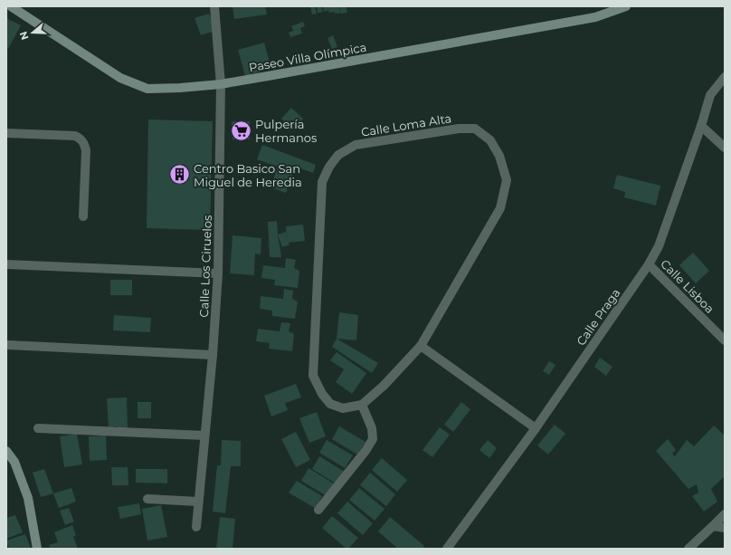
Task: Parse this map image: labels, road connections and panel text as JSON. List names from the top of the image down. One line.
{"streets":{"main road":["Paseo Villa Olímpica"],"street":["Calle Loma Alta","Calle Los Ciruelos","Calle Lisboa","Calle Praga"]},"crossings":[["Paseo Villa Olímpica","Calle Los Ciruelos"],["Calle Lisboa","Calle Praga"]],"places":{"supermarket":["Pulpería Hermanos"],"building":["Centro Basico San Miguel de Heredia"]},"north":"left"}
